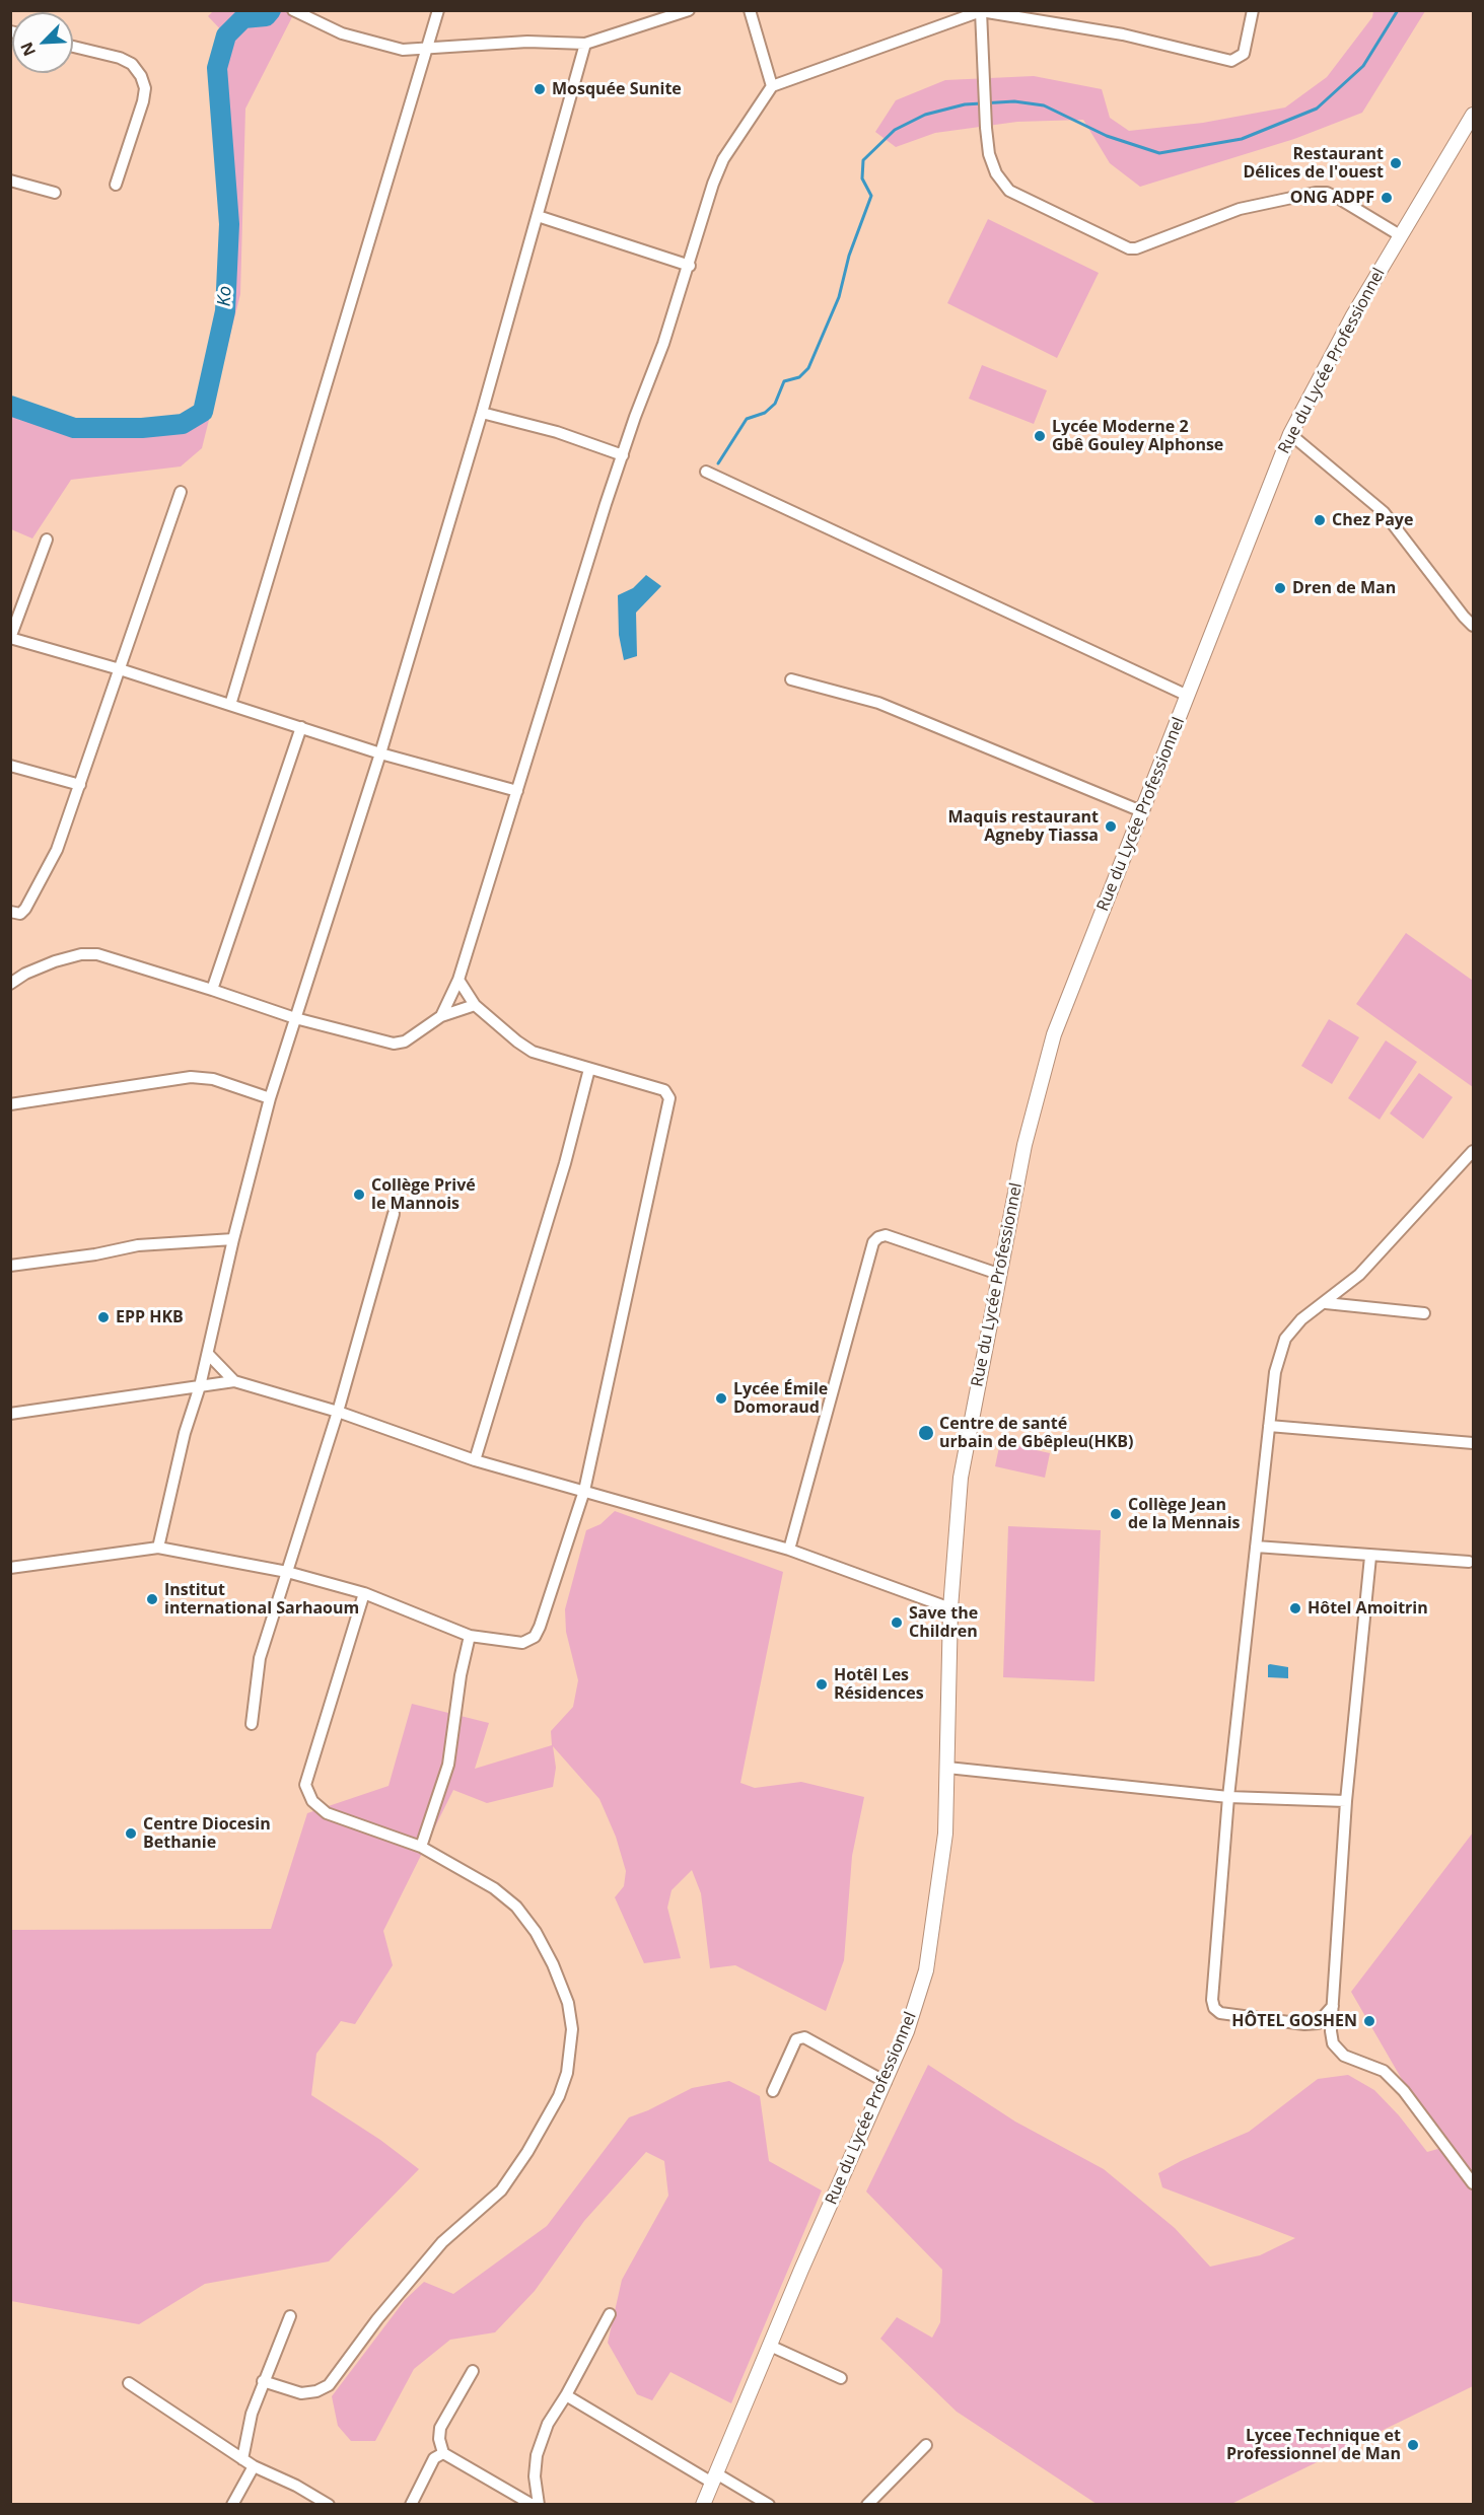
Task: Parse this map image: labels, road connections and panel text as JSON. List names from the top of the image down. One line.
{"streets":{"main road":["Rue du Lycée Professionnel"]},"water":["Ko"],"places":["Mosquée Sunite","Restaurant Délices de l'ouest","ONG ADPF","Lycée Moderne 2 Gbê Gouley Alphonse","Chez Paye","Dren de Man","Maquis restaurant Agneby Tiassa","Collège Privé le Mannois","EPP HKB","Lycée Émile Domoraud","Centre de santé urbain de Gbêpleu(HKB)","Collège Jean de la Mennais","Institut international Sarhaoum","Hôtel Amoitrin","Save the Children","Hotêl Les Résidences","Centre Diocesin Bethanie","HÔTEL GOSHEN","Lycee Technique et Professionnel de Man"],"north":"bottom left"}
